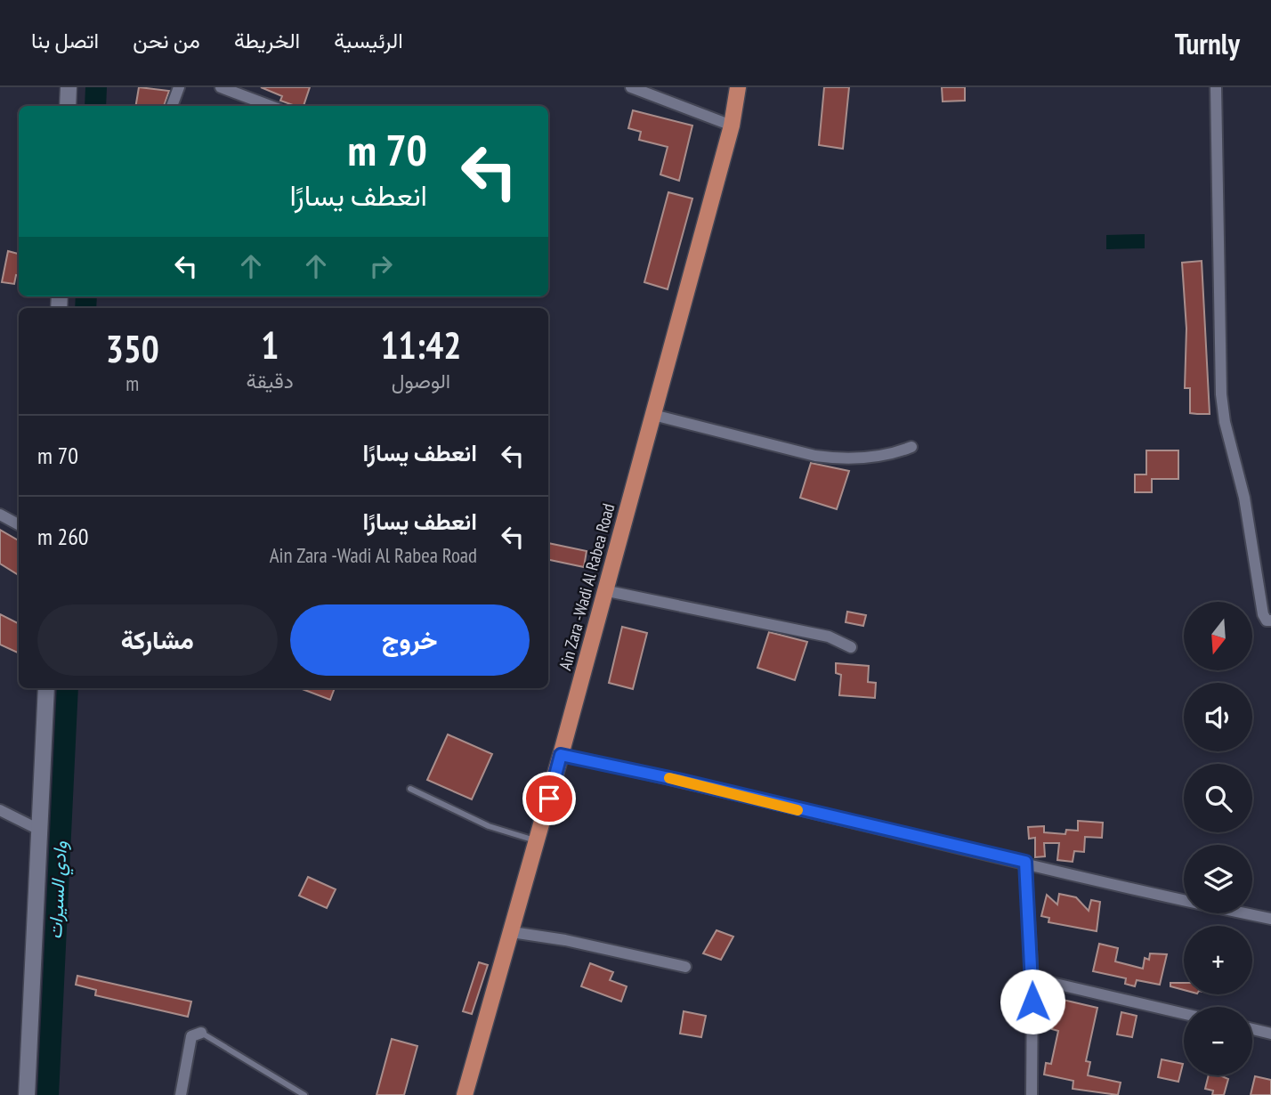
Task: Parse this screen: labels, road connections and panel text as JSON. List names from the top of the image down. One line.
{"streets":{"main road":["Ain Zara -Wadi Al Rabea Road"]},"water":["وادي السيرات"],"north":"bottom","page":{"header":"Turnly","nav":["الرئيسية","الخريطة","من نحن","اتصل بنا"],"turn":["70 m","انعطف يسارًا"],"eta":["11:42","الوصول","1","دقيقة","350","m"],"list":[{"name":"انعطف يسارًا","value":"70 m"},{"name":"انعطف يسارًا","note":"Ain Zara -Wadi Al Rabea Road","value":"260 m"}],"buttons":["خروج","مشاركة"],"map_buttons":["+","−"]}}
